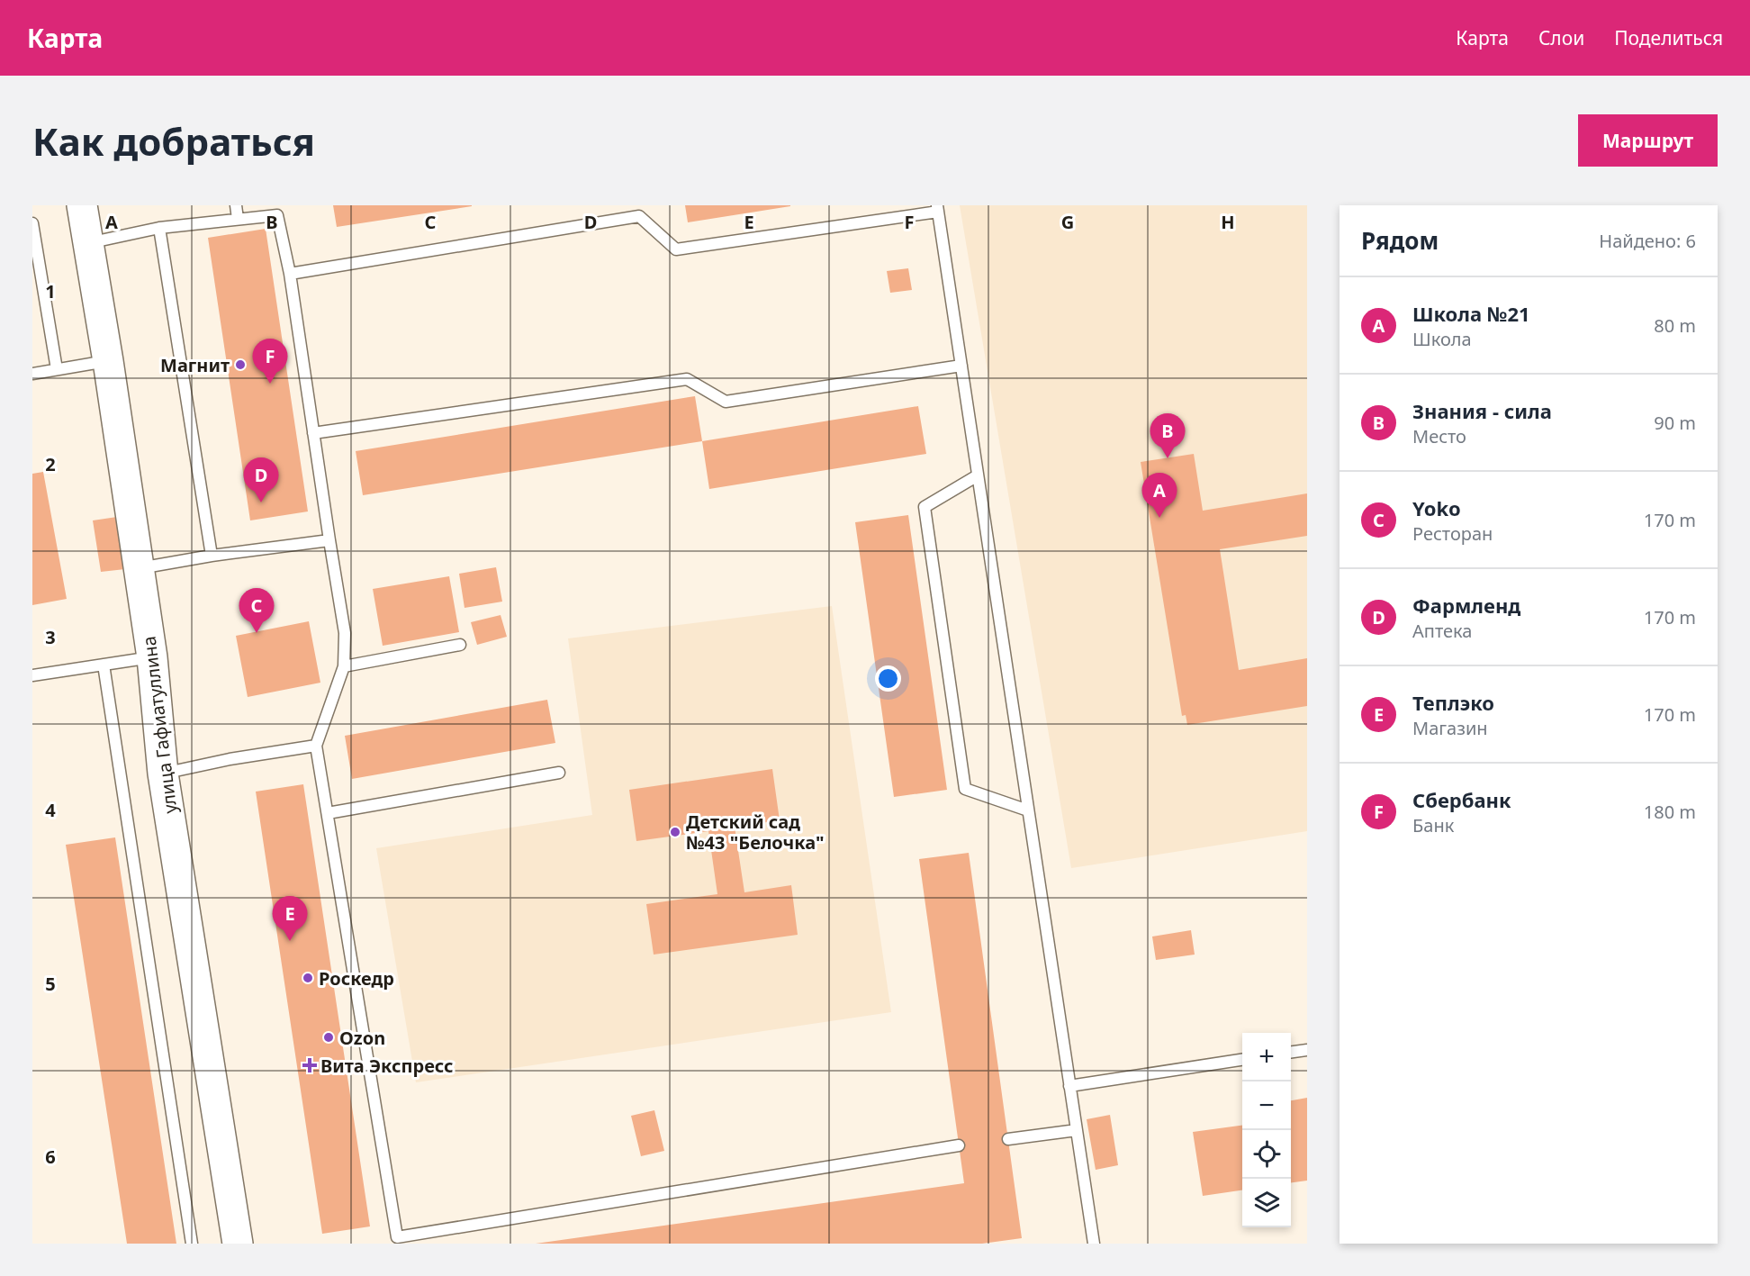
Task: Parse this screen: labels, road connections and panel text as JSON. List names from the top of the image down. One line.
{"streets":{"street":["улица Гафиатуллина"]},"places":{"other":["Магнит","Детский сад №43 \"Белочка\"","Роскедр","Ozon"],"health":["Вита Экспресс"]},"page":{"header":"Карта","nav":["Карта","Слои","Поделиться"],"buttons":"Маршрут","title":"Как добраться","heading":["Рядом","Найдено: 6"],"list":[{"mark":"A","name":"Школа №21","note":"Школа","value":"80 m"},{"mark":"B","name":"Знания - сила","note":"Место","value":"90 m"},{"mark":"C","name":"Yoko","note":"Ресторан","value":"170 m"},{"mark":"D","name":"Фармленд","note":"Аптека","value":"170 m"},{"mark":"E","name":"Теплэко","note":"Магазин","value":"170 m"},{"mark":"F","name":"Сбербанк","note":"Банк","value":"180 m"}],"pins":["F","B","D","A","C","E"],"map_buttons":["+","−"]},"grid":{"columns":["A","B","C","D","E","F","G","H"],"rows":["1","2","3","4","5","6"]}}
